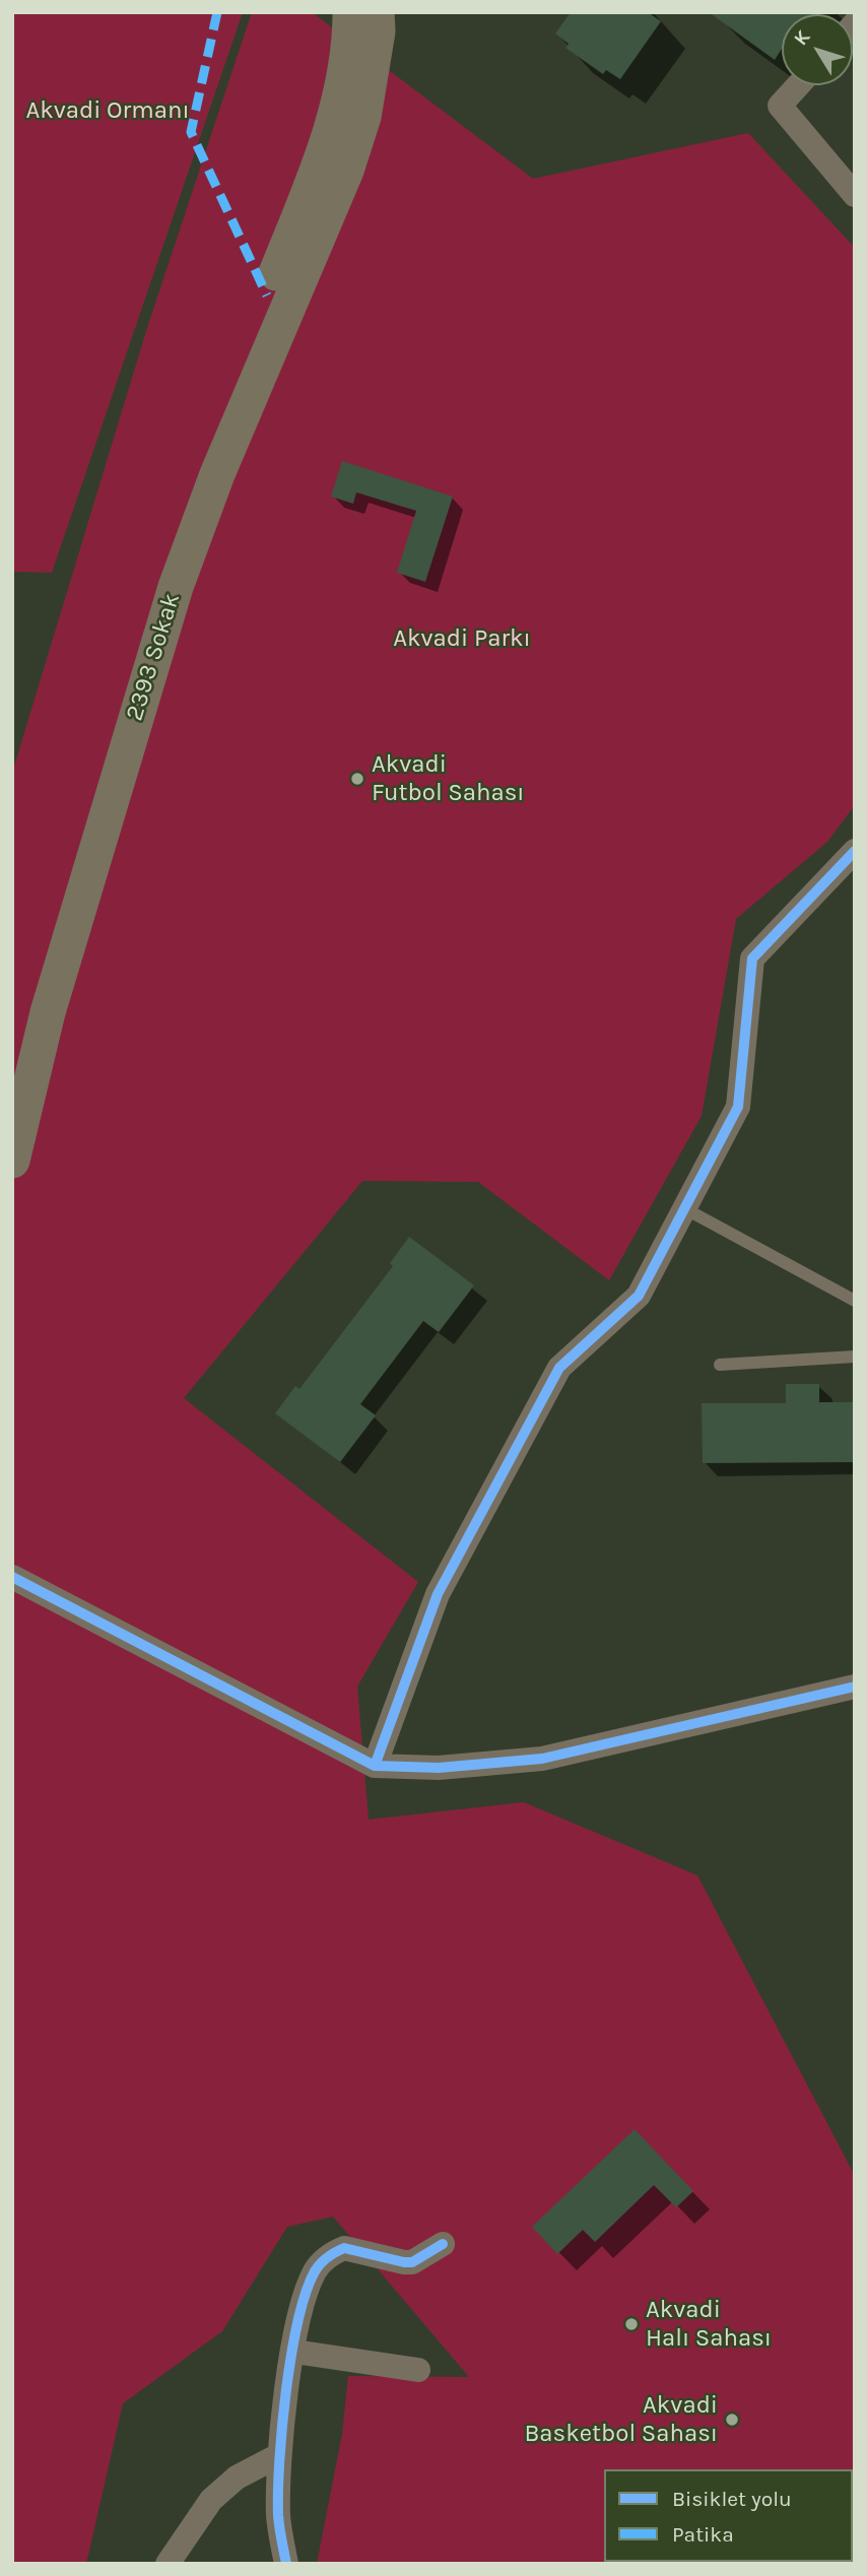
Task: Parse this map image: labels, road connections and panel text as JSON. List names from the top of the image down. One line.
{"streets":{"main road":["2393 Sokak"]},"parks":["Akvadi Ormanı","Akvadi Parkı"],"places":["Akvadi Futbol Sahası","Akvadi Halı Sahası","Akvadi Basketbol Sahası"],"legend":["Bisiklet yolu","Patika"],"north":"top left"}
